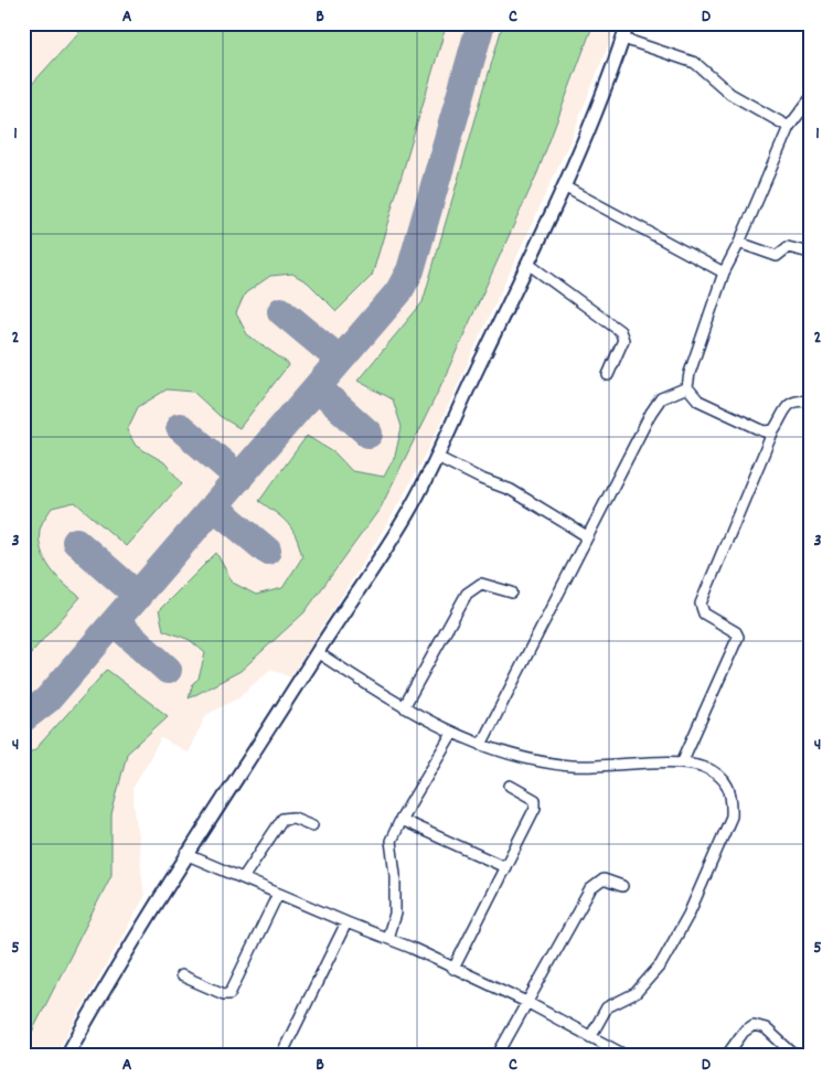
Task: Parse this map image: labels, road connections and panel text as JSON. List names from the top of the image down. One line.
{"grid":{"columns":["A","B","C","D"],"rows":["1","2","3","4","5"]}}
